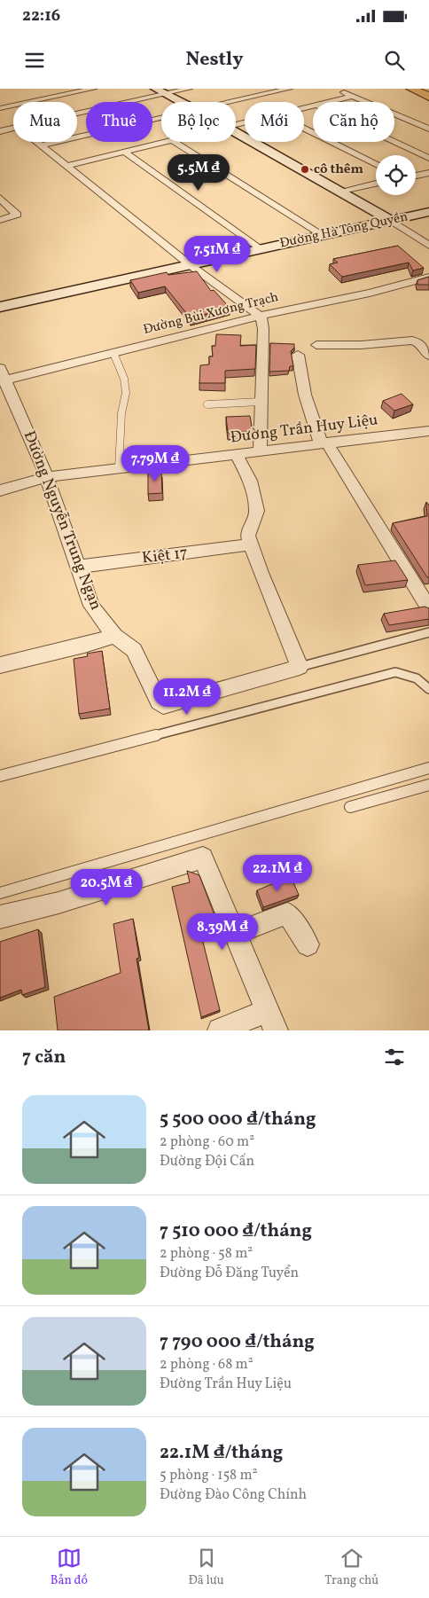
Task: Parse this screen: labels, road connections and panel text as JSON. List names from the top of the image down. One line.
{"streets":{"street":["Đường Hà Tông Quyền","Đường Bùi Xương Trạch","Đường Trần Huy Liệu","Đường Nguyễn Trung Ngạn","Kiệt 17"]},"crossings":[["Đường Bùi Xương Trạch","Đường Nguyễn Trung Ngạn"],["Đường Trần Huy Liệu","Đường Nguyễn Trung Ngạn"],["Đường Nguyễn Trung Ngạn","Kiệt 17"]],"places":["cô thêm"],"page":{"status":"22:16","header":"Nestly","chip":["Mua","Thuê","Bộ lọc","Mới","Căn hộ"],"price":["5.5M ₫","7.51M ₫","7.79M ₫","11.2M ₫","22.1M ₫","20.5M ₫","8.39M ₫"],"heading":"7 căn","list":[{"name":"5 500 000 ₫/tháng","note":"2 phòng · 60 m² · Đường Đội Cấn"},{"name":"7 510 000 ₫/tháng","note":"2 phòng · 58 m² · Đường Đỗ Đăng Tuyển"},{"name":"7 790 000 ₫/tháng","note":"2 phòng · 68 m² · Đường Trần Huy Liệu"},{"name":"22.1M ₫/tháng","note":"5 phòng · 158 m² · Đường Đào Công Chính"}],"tabs":["Bản đồ","Đã lưu","Trang chủ"]}}
